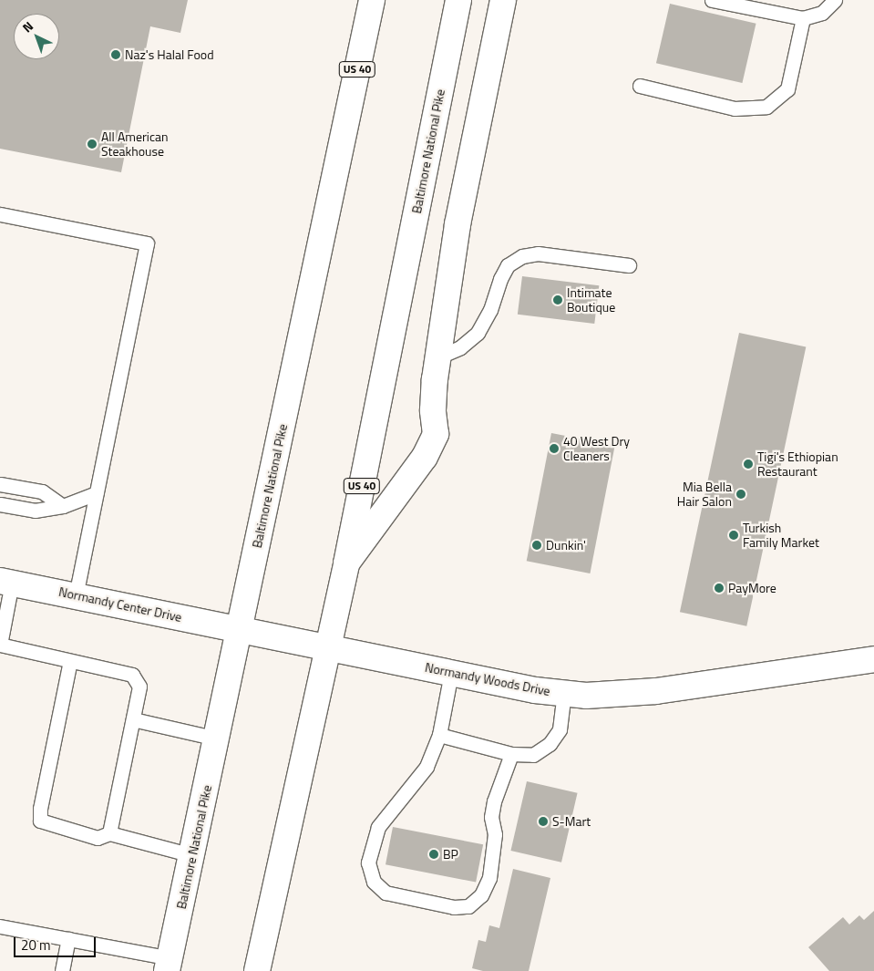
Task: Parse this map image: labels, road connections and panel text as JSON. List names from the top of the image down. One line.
{"streets":{"main road":["US 40","Baltimore National Pike","Normandy Center Drive","Normandy Woods Drive"]},"crossings":[["Baltimore National Pike","Normandy Center Drive"],["Baltimore National Pike","Normandy Woods Drive"],["Normandy Center Drive","Normandy Woods Drive"]],"places":["Naz's Halal Food","All American Steakhouse","Intimate Boutique","40 West Dry Cleaners","Tigi's Ethiopian Restaurant","Mia Bella Hair Salon","Turkish Family Market","Dunkin'","PayMore","S-Mart","BP"],"scale_bar":"20 m","north":"top left"}
